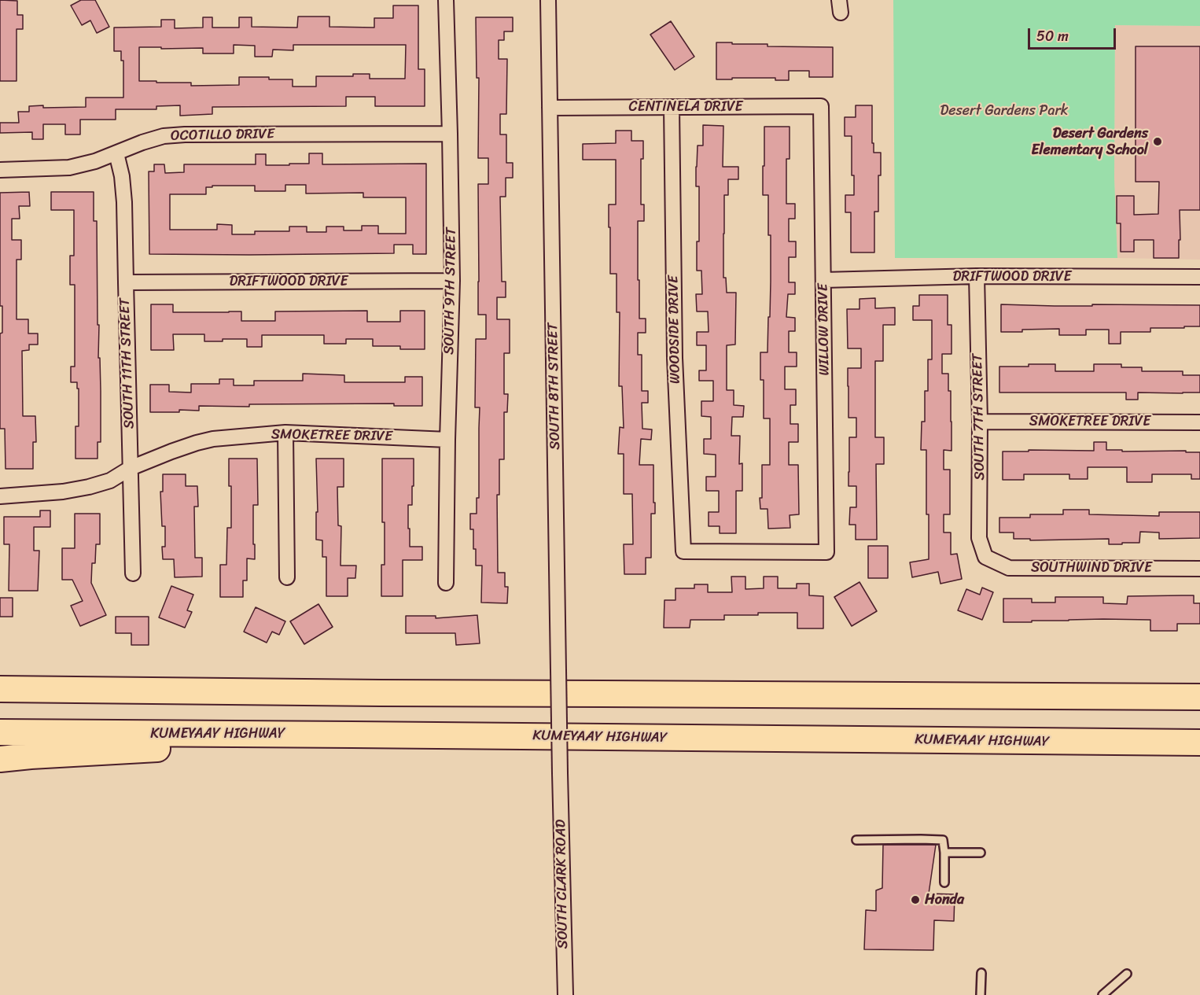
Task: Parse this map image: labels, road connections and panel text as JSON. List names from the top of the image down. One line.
{"streets":{"highway":["KUMEYAAY HIGHWAY"],"street":["CENTINELA DRIVE","OCOTILLO DRIVE","DRIFTWOOD DRIVE","SOUTH 9TH STREET","WOODSIDE DRIVE","WILLOW DRIVE","SOUTH 11TH STREET","SOUTH 8TH STREET","SOUTH 7TH STREET","SMOKETREE DRIVE","SOUTHWIND DRIVE","SOUTH CLARK ROAD"]},"crossings":[["CENTINELA DRIVE","WOODSIDE DRIVE"],["CENTINELA DRIVE","WILLOW DRIVE"],["CENTINELA DRIVE","SOUTH 8TH STREET"],["OCOTILLO DRIVE","SOUTH 9TH STREET"],["OCOTILLO DRIVE","SOUTH 11TH STREET"],["DRIFTWOOD DRIVE","SOUTH 9TH STREET"],["DRIFTWOOD DRIVE","WILLOW DRIVE"],["DRIFTWOOD DRIVE","SOUTH 11TH STREET"],["DRIFTWOOD DRIVE","SOUTH 7TH STREET"],["SOUTH 9TH STREET","SMOKETREE DRIVE"],["WOODSIDE DRIVE","WILLOW DRIVE"],["SOUTH 11TH STREET","SMOKETREE DRIVE"],["SOUTH 8TH STREET","SOUTH CLARK ROAD"],["SOUTH 7TH STREET","SMOKETREE DRIVE"],["SOUTH 7TH STREET","SOUTHWIND DRIVE"]],"parks":["Desert Gardens Park"],"places":["Desert Gardens Elementary School","Honda"],"scale_bar":"50 m"}
